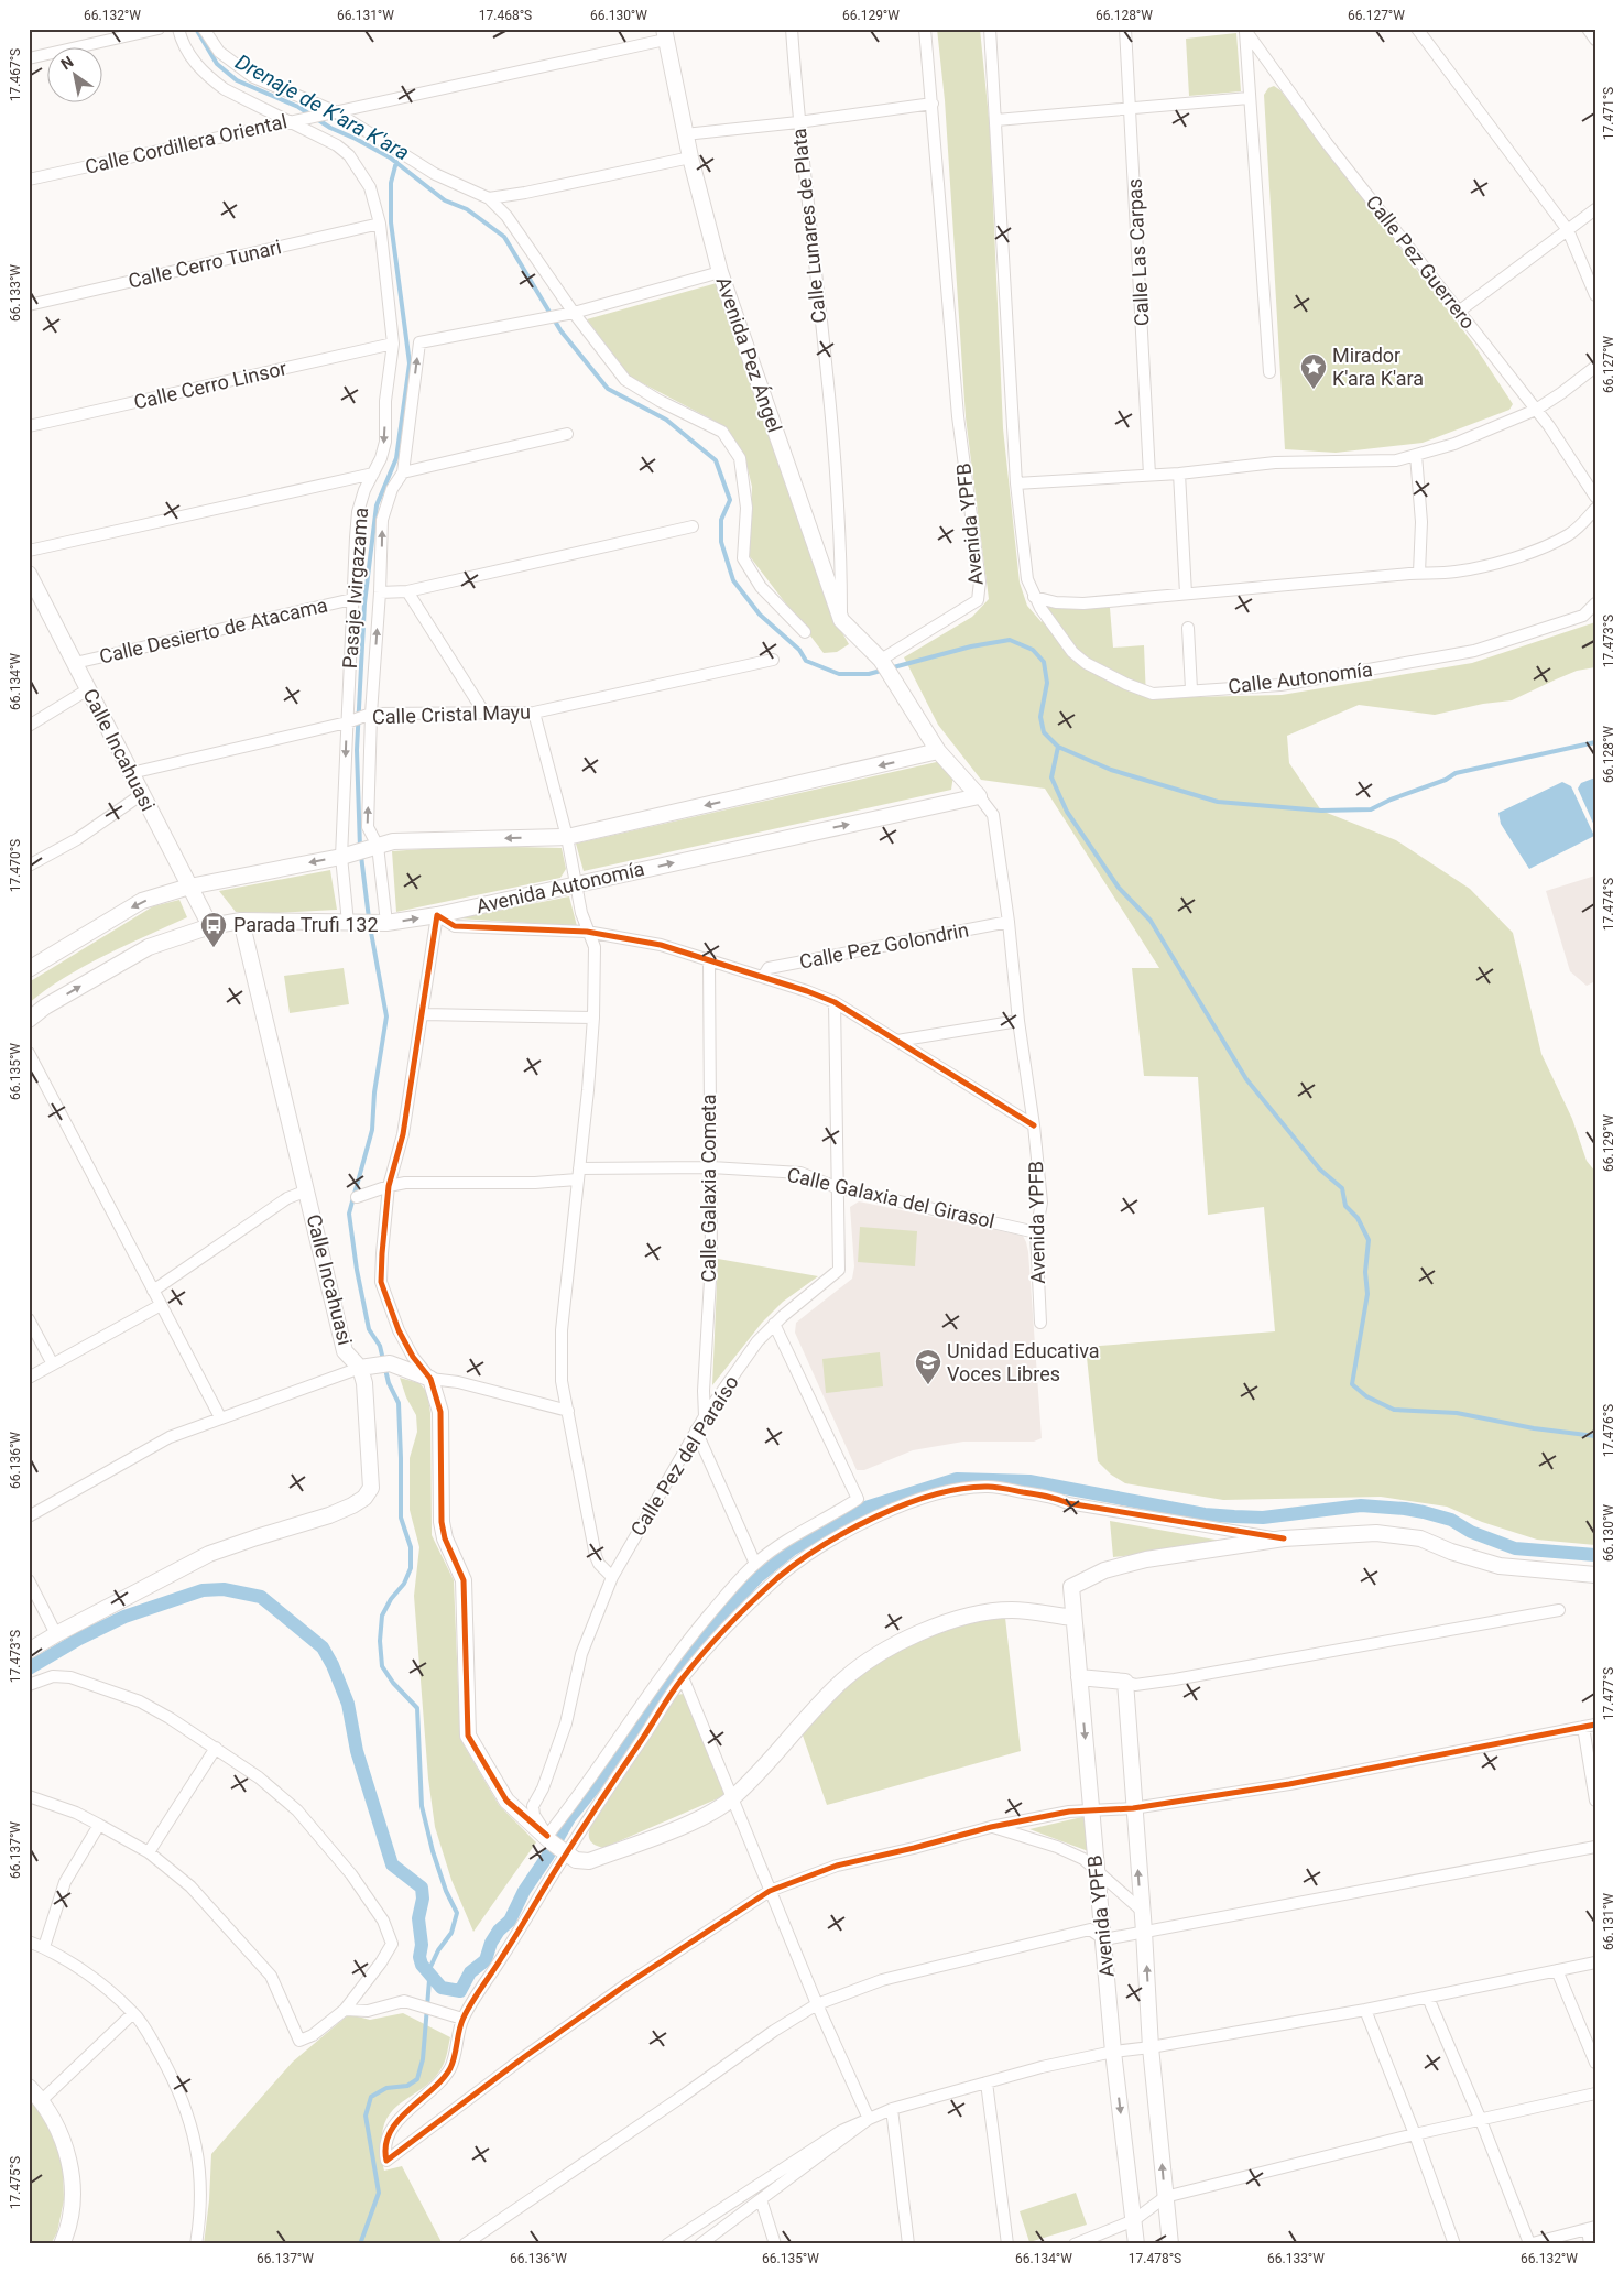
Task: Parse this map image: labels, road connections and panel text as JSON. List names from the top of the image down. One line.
{"streets":{"street":["Calle Cordillera Oriental","Calle Lunares de Plata","Calle Las Carpas","Calle Pez Guerrero","Calle Cerro Tunari","Avenida Pez Ángel","Calle Cerro Linsor","Avenida YPFB","Pasaje Ivirgazama","Calle Desierto de Atacama","Calle Autonomía","Calle Cristal Mayu","Calle Incahuasi","Avenida Autonomía","Calle Pez Golondrin","Calle Galaxia Cometa","Calle Galaxia del Girasol","Calle Pez del Paraíso"]},"crossings":[["Calle Cordillera Oriental","Avenida Pez Ángel"],["Calle Cordillera Oriental","Pasaje Ivirgazama"],["Calle Lunares de Plata","Avenida Pez Ángel"],["Calle Cerro Tunari","Pasaje Ivirgazama"],["Avenida Pez Ángel","Avenida YPFB"],["Calle Cerro Linsor","Pasaje Ivirgazama"],["Avenida YPFB","Avenida Autonomía"],["Avenida YPFB","Calle Pez Golondrin"],["Avenida YPFB","Calle Galaxia del Girasol"],["Pasaje Ivirgazama","Calle Desierto de Atacama"],["Pasaje Ivirgazama","Calle Cristal Mayu"],["Pasaje Ivirgazama","Avenida Autonomía"],["Calle Desierto de Atacama","Calle Incahuasi"],["Calle Cristal Mayu","Calle Incahuasi"],["Calle Incahuasi","Avenida Autonomía"],["Calle Galaxia Cometa","Calle Galaxia del Girasol"],["Calle Galaxia Cometa","Calle Pez del Paraíso"],["Calle Galaxia del Girasol","Calle Pez del Paraíso"]],"water":["Drenaje de K'ara K'ara"],"places":{"place":["Mirador K'ara K'ara"],"bus stop":["Parada Trufi 132"],"school or university":["Unidad Educativa Voces Libres"]},"north":"top left","coordinates":["66.132°W","66.131°W","17.468°S","66.130°W","66.129°W","66.128°W","66.127°W","17.467°S","17.471°S","66.133°W","17.473°S","66.134°W","17.470°S","17.474°S","66.135°W","17.476°S","66.136°W","17.477°S","66.137°W","17.475°S","17.478°S"]}
